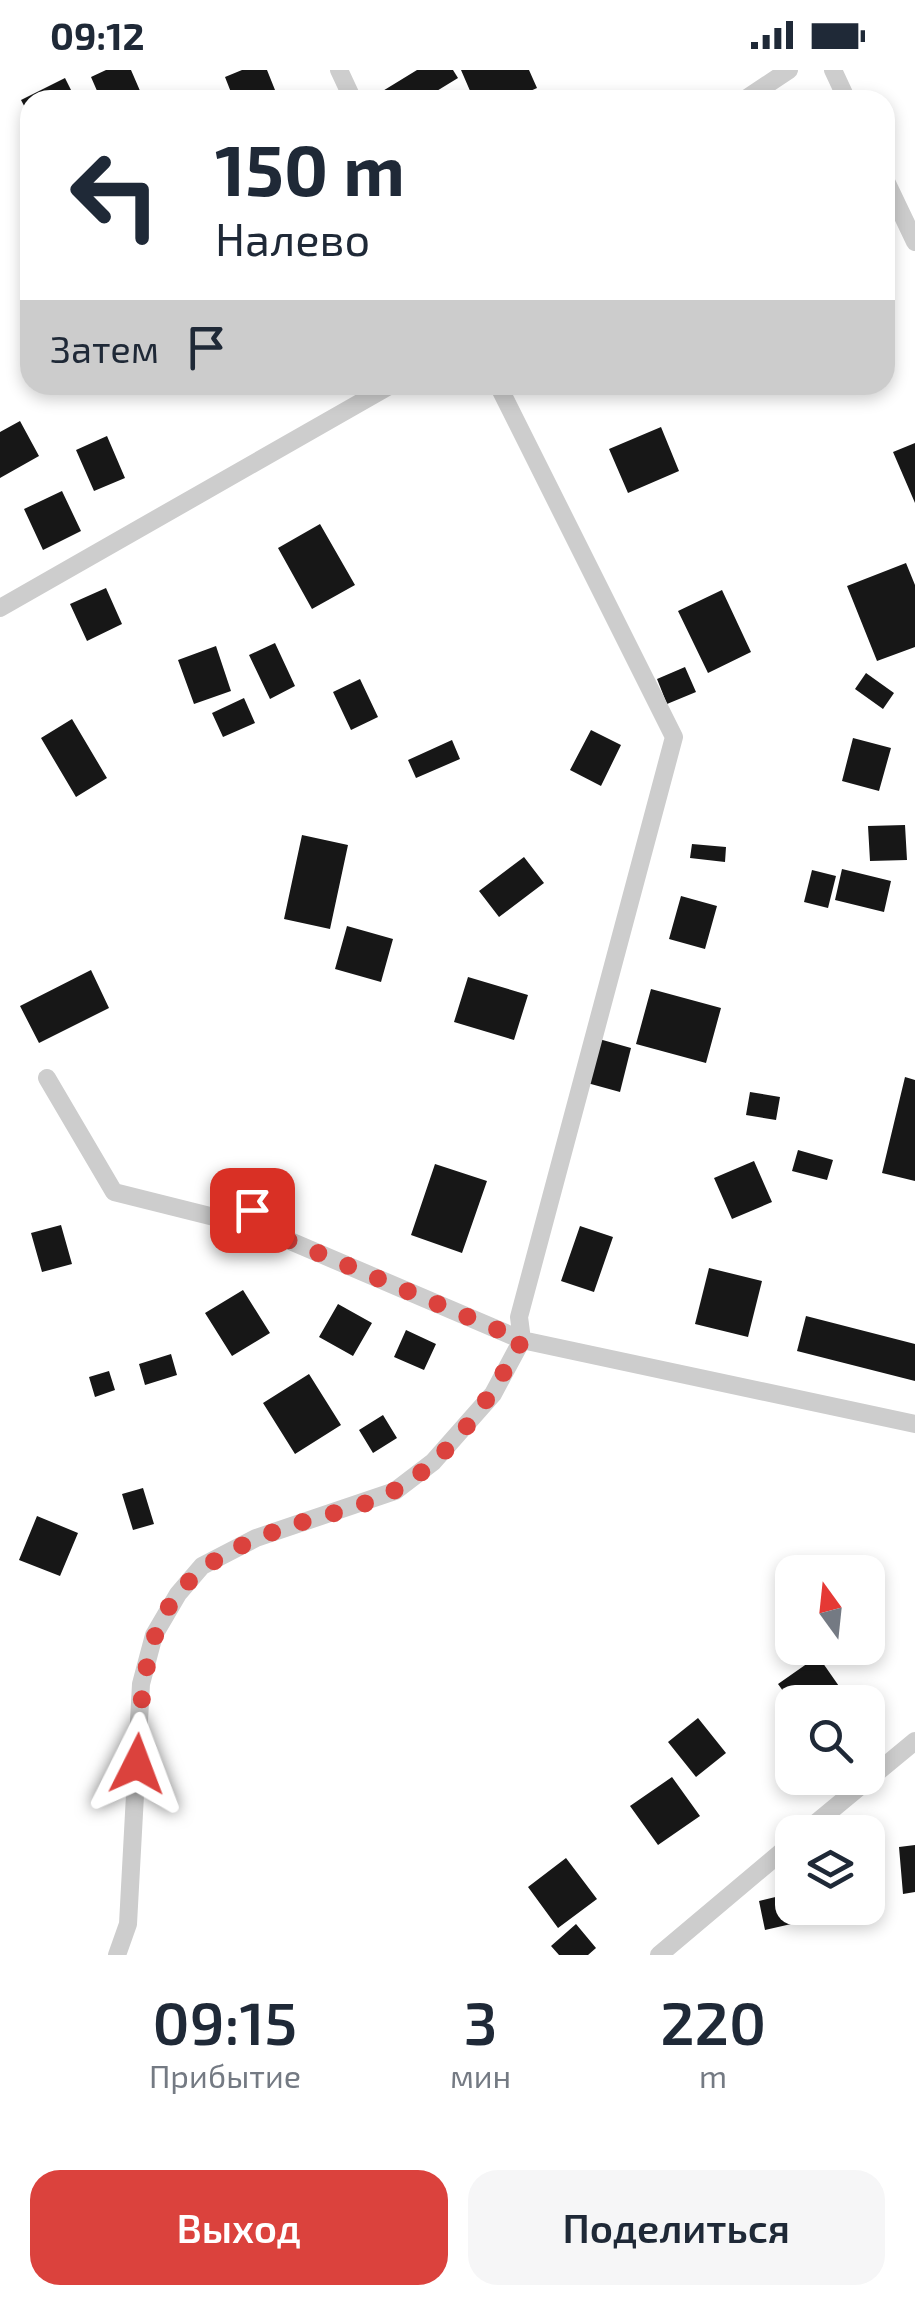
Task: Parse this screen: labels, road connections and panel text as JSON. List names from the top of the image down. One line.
{"north":"top","page":{"status":"09:12","turn":["150 m","Налево"],"then":"Затем","eta":["09:15","Прибытие","3","мин","220","m"],"buttons":["Выход","Поделиться"]}}
